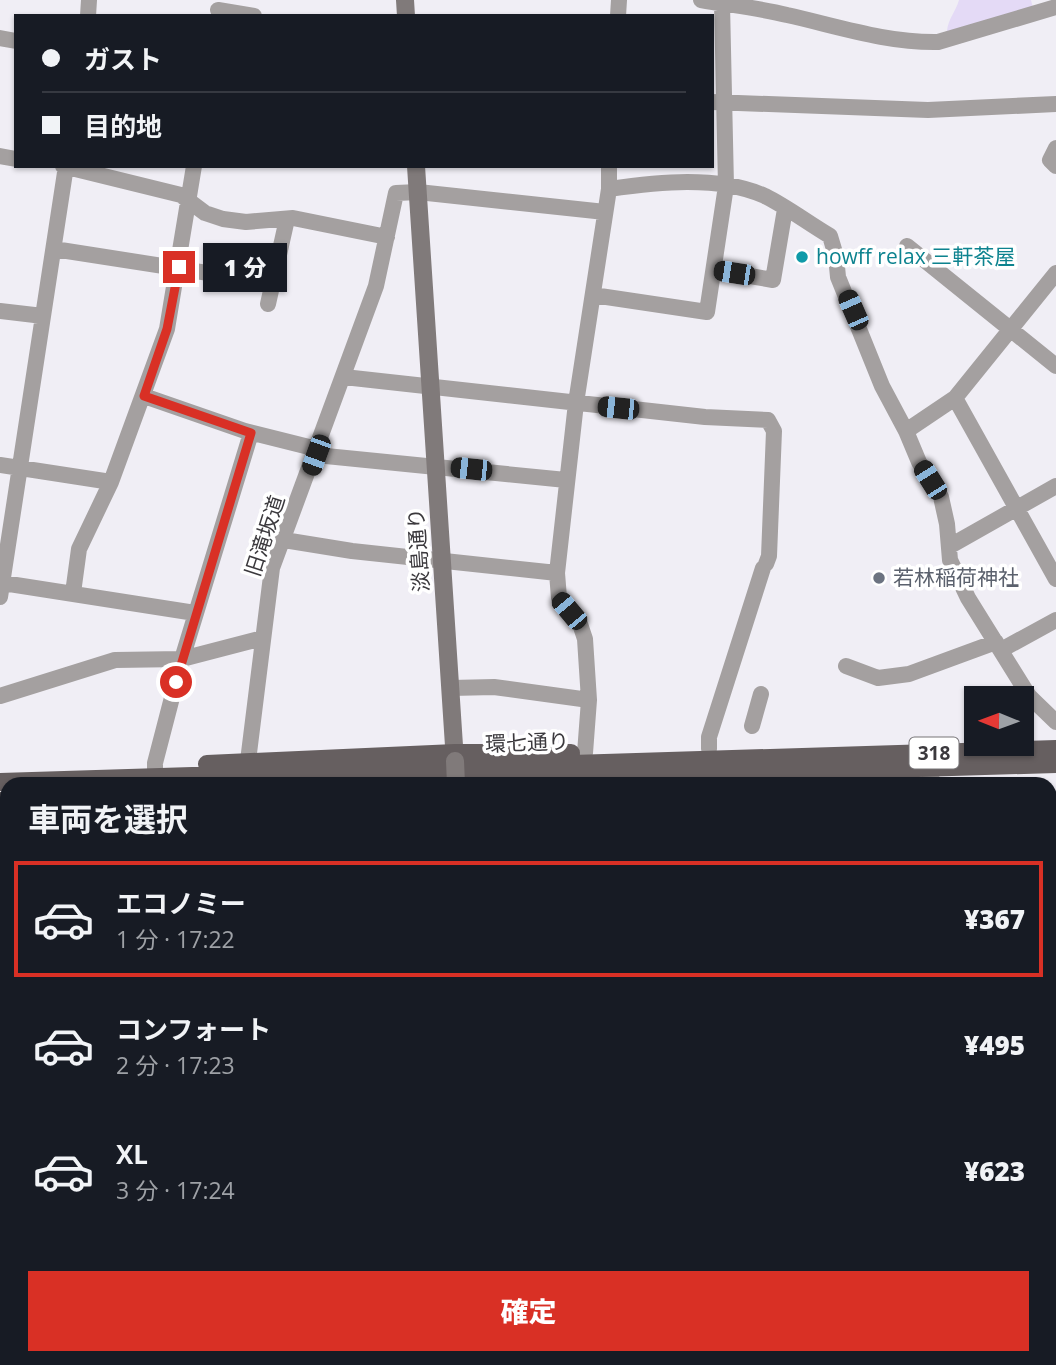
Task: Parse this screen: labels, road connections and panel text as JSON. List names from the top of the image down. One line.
{"streets":{"main road":["淡島通り","環七通り","318"],"street":["旧滝坂道"]},"crossings":[["旧滝坂道","淡島通り"]],"places":["howff relax 三軒茶屋","若林稲荷神社"],"north":"left","page":{"banner":["ガスト","目的地"],"bubble":"1 分","heading":"車両を選択","list":[{"name":"エコノミー","note":"1 分 · 17:22","value":"¥367"},{"name":"コンフォート","note":"2 分 · 17:23","value":"¥495"},{"name":"XL","note":"3 分 · 17:24","value":"¥623"}],"buttons":"確定"}}
